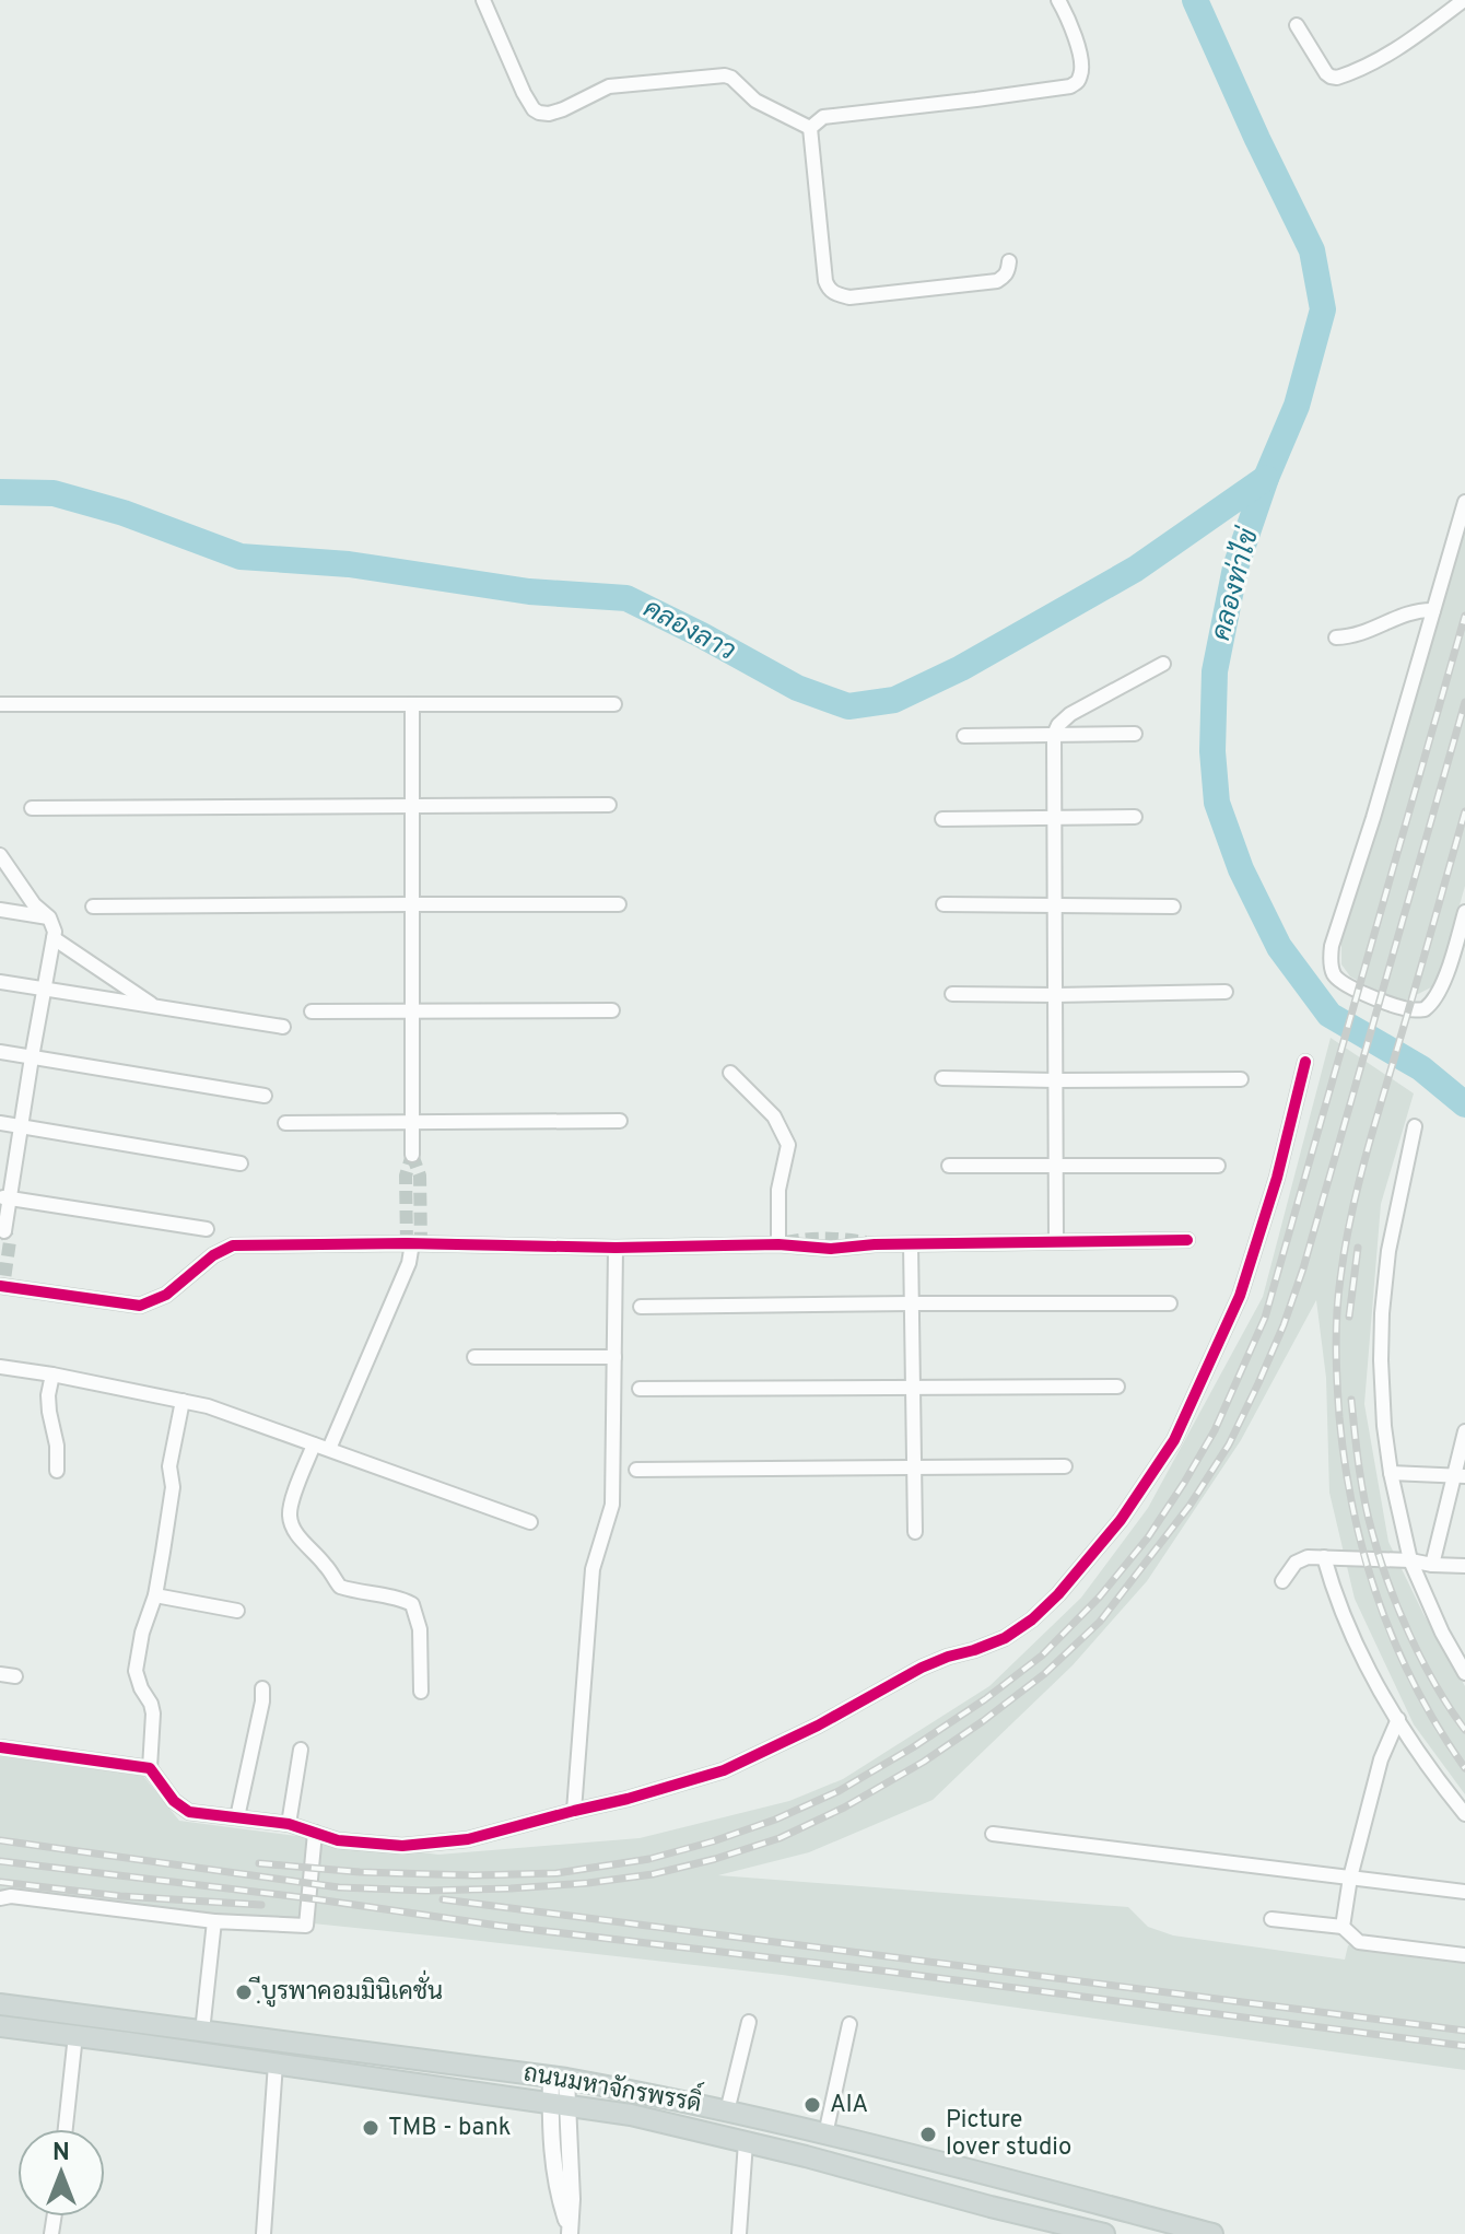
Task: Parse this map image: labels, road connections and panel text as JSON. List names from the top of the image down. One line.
{"streets":{"main road":["ถนนมหาจักรพรรดิ์"]},"water":["คลองท่าไข่","คลองลาว"],"places":["ฺีบูรพาคอมมินิเคชั่น","AIA","TMB - bank","Picture lover studio"],"north":"top"}
